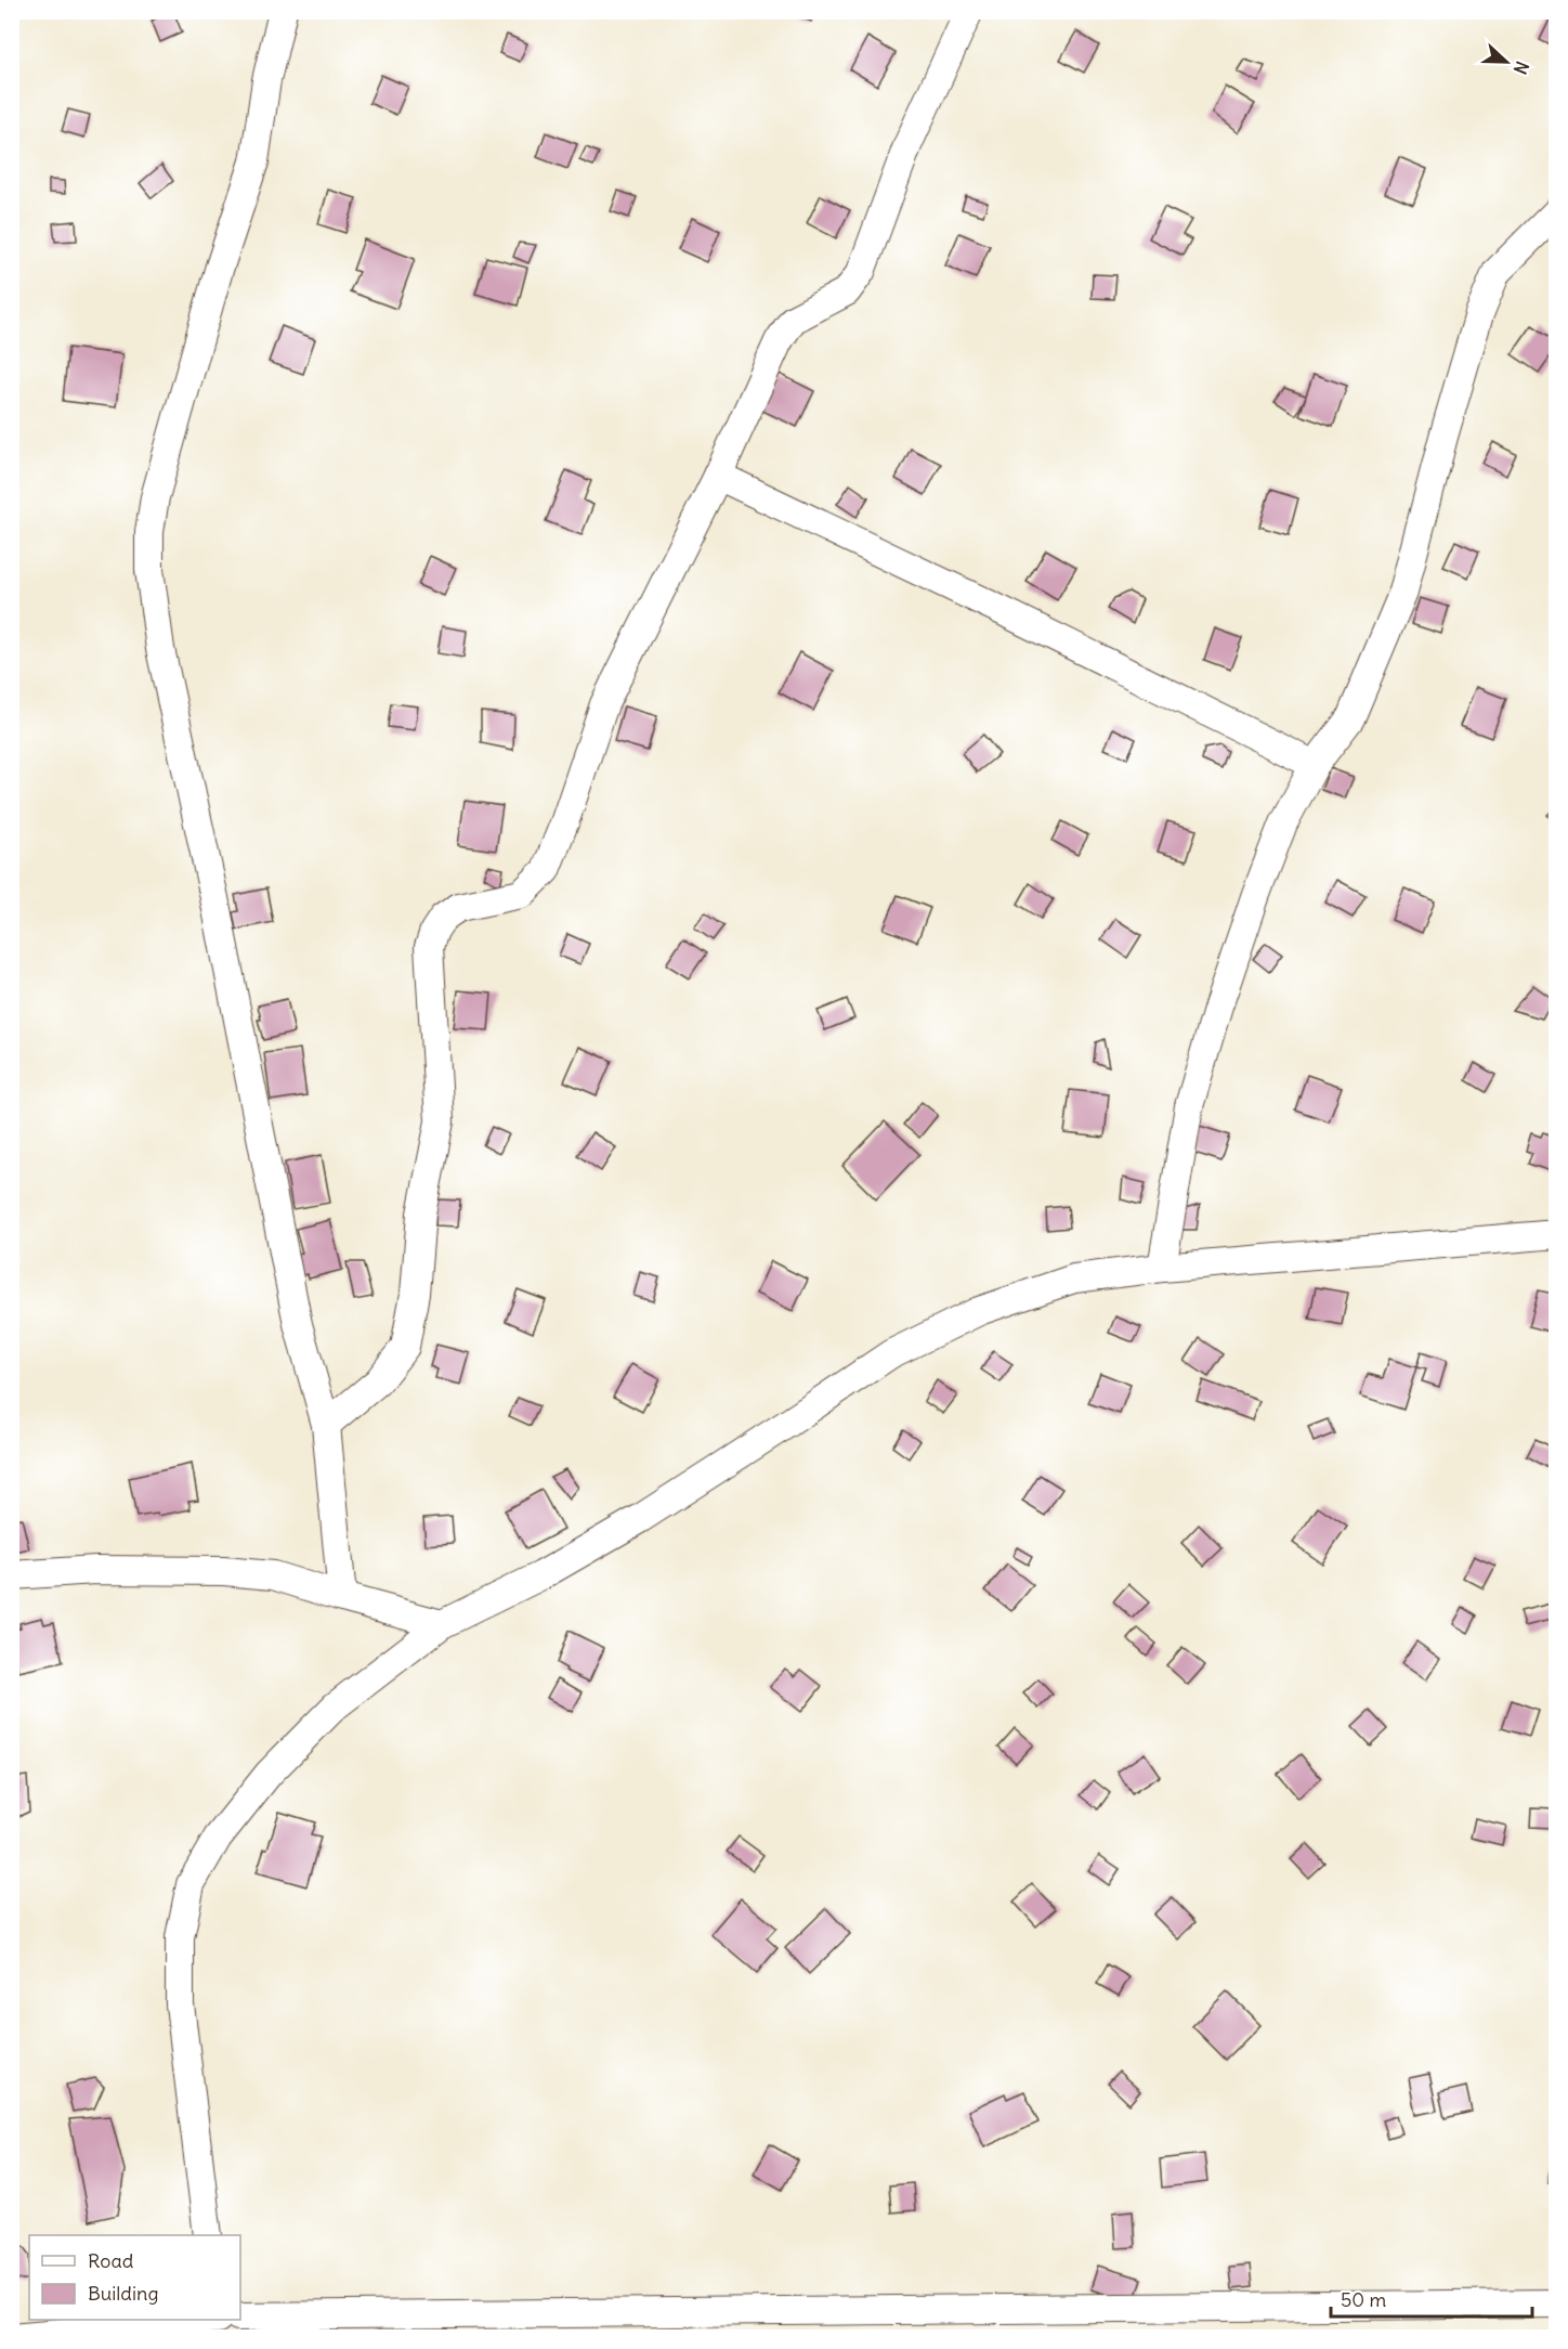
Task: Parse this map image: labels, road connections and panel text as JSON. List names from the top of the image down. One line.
{"legend":["Road","Building"],"scale_bar":"50 m","north":"right"}
